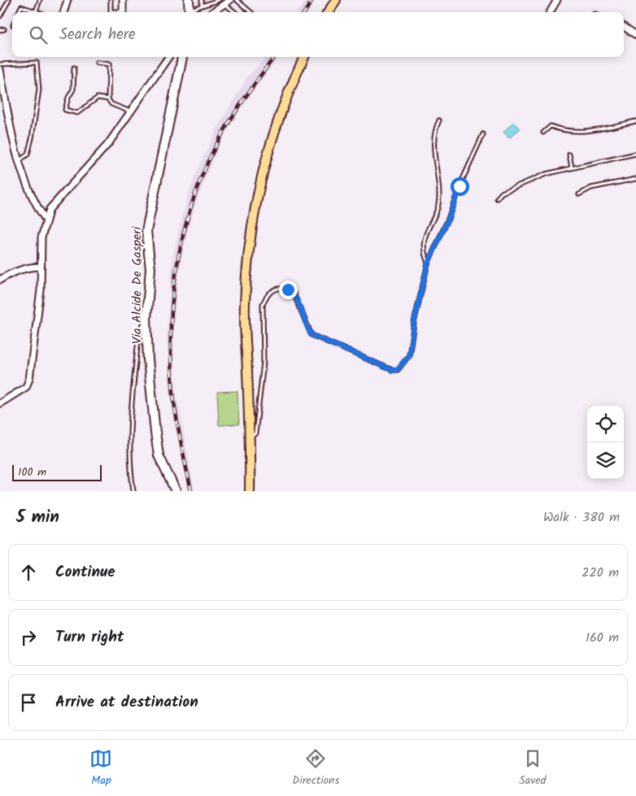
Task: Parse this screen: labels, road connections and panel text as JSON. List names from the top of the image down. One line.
{"streets":{"main road":["Via Alcide De Gasperi"]},"scale_bar":"100 m","page":{"search":"Search here","scale":"100 m","heading":["5 min","Walk · 380 m"],"list":[["Continue","220 m"],["Turn right","160 m"],"Arrive at destination"],"nav":["Map","Directions","Saved"]}}
